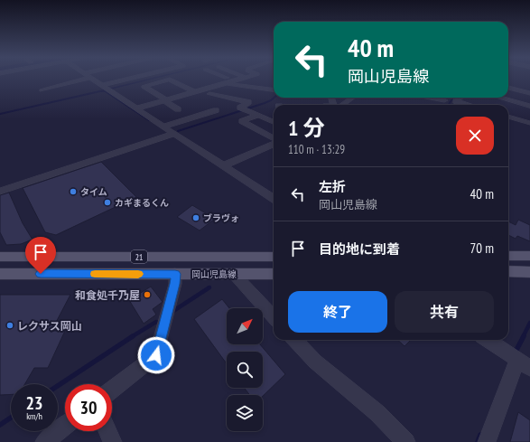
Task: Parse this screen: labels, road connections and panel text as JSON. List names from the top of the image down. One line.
{"streets":{"main road":["21","岡山児島線"]},"places":["タイム","カギまるくん","ブラヴォ","和食処千乃屋","レクサス岡山"],"north":"top right","page":{"turn":["40 m","岡山児島線"],"heading":["1 分","110 m · 13:29"],"list":[{"name":"左折","note":"岡山児島線","value":"40 m"},{"name":"目的地に到着","value":"70 m"}],"buttons":["終了","共有"],"speed":"23 km/h","limit":"30"}}
